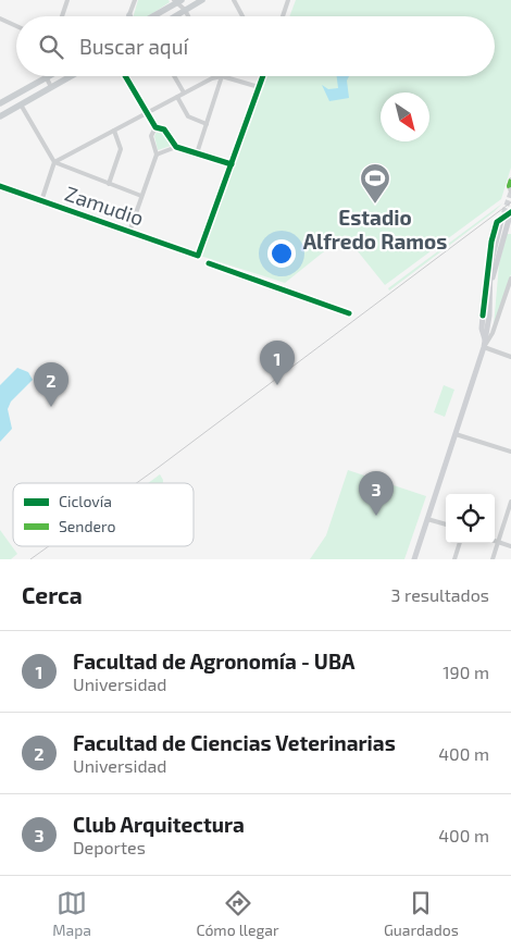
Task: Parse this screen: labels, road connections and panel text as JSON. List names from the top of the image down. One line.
{"streets":{"street":["Zamudio"]},"places":{"sports":["Estadio Alfredo Ramos"]},"legend":["Ciclovía","Sendero"],"north":"bottom right","page":{"search":"Buscar aquí","pins":["1","2","3"],"heading":["Cerca","3 resultados"],"list":[{"mark":"1","name":"Facultad de Agronomía - UBA","note":"Universidad","value":"190 m"},{"mark":"2","name":"Facultad de Ciencias Veterinarias","note":"Universidad","value":"400 m"},{"mark":"3","name":"Club Arquitectura","note":"Deportes","value":"400 m"}],"nav":["Mapa","Cómo llegar","Guardados"]}}
